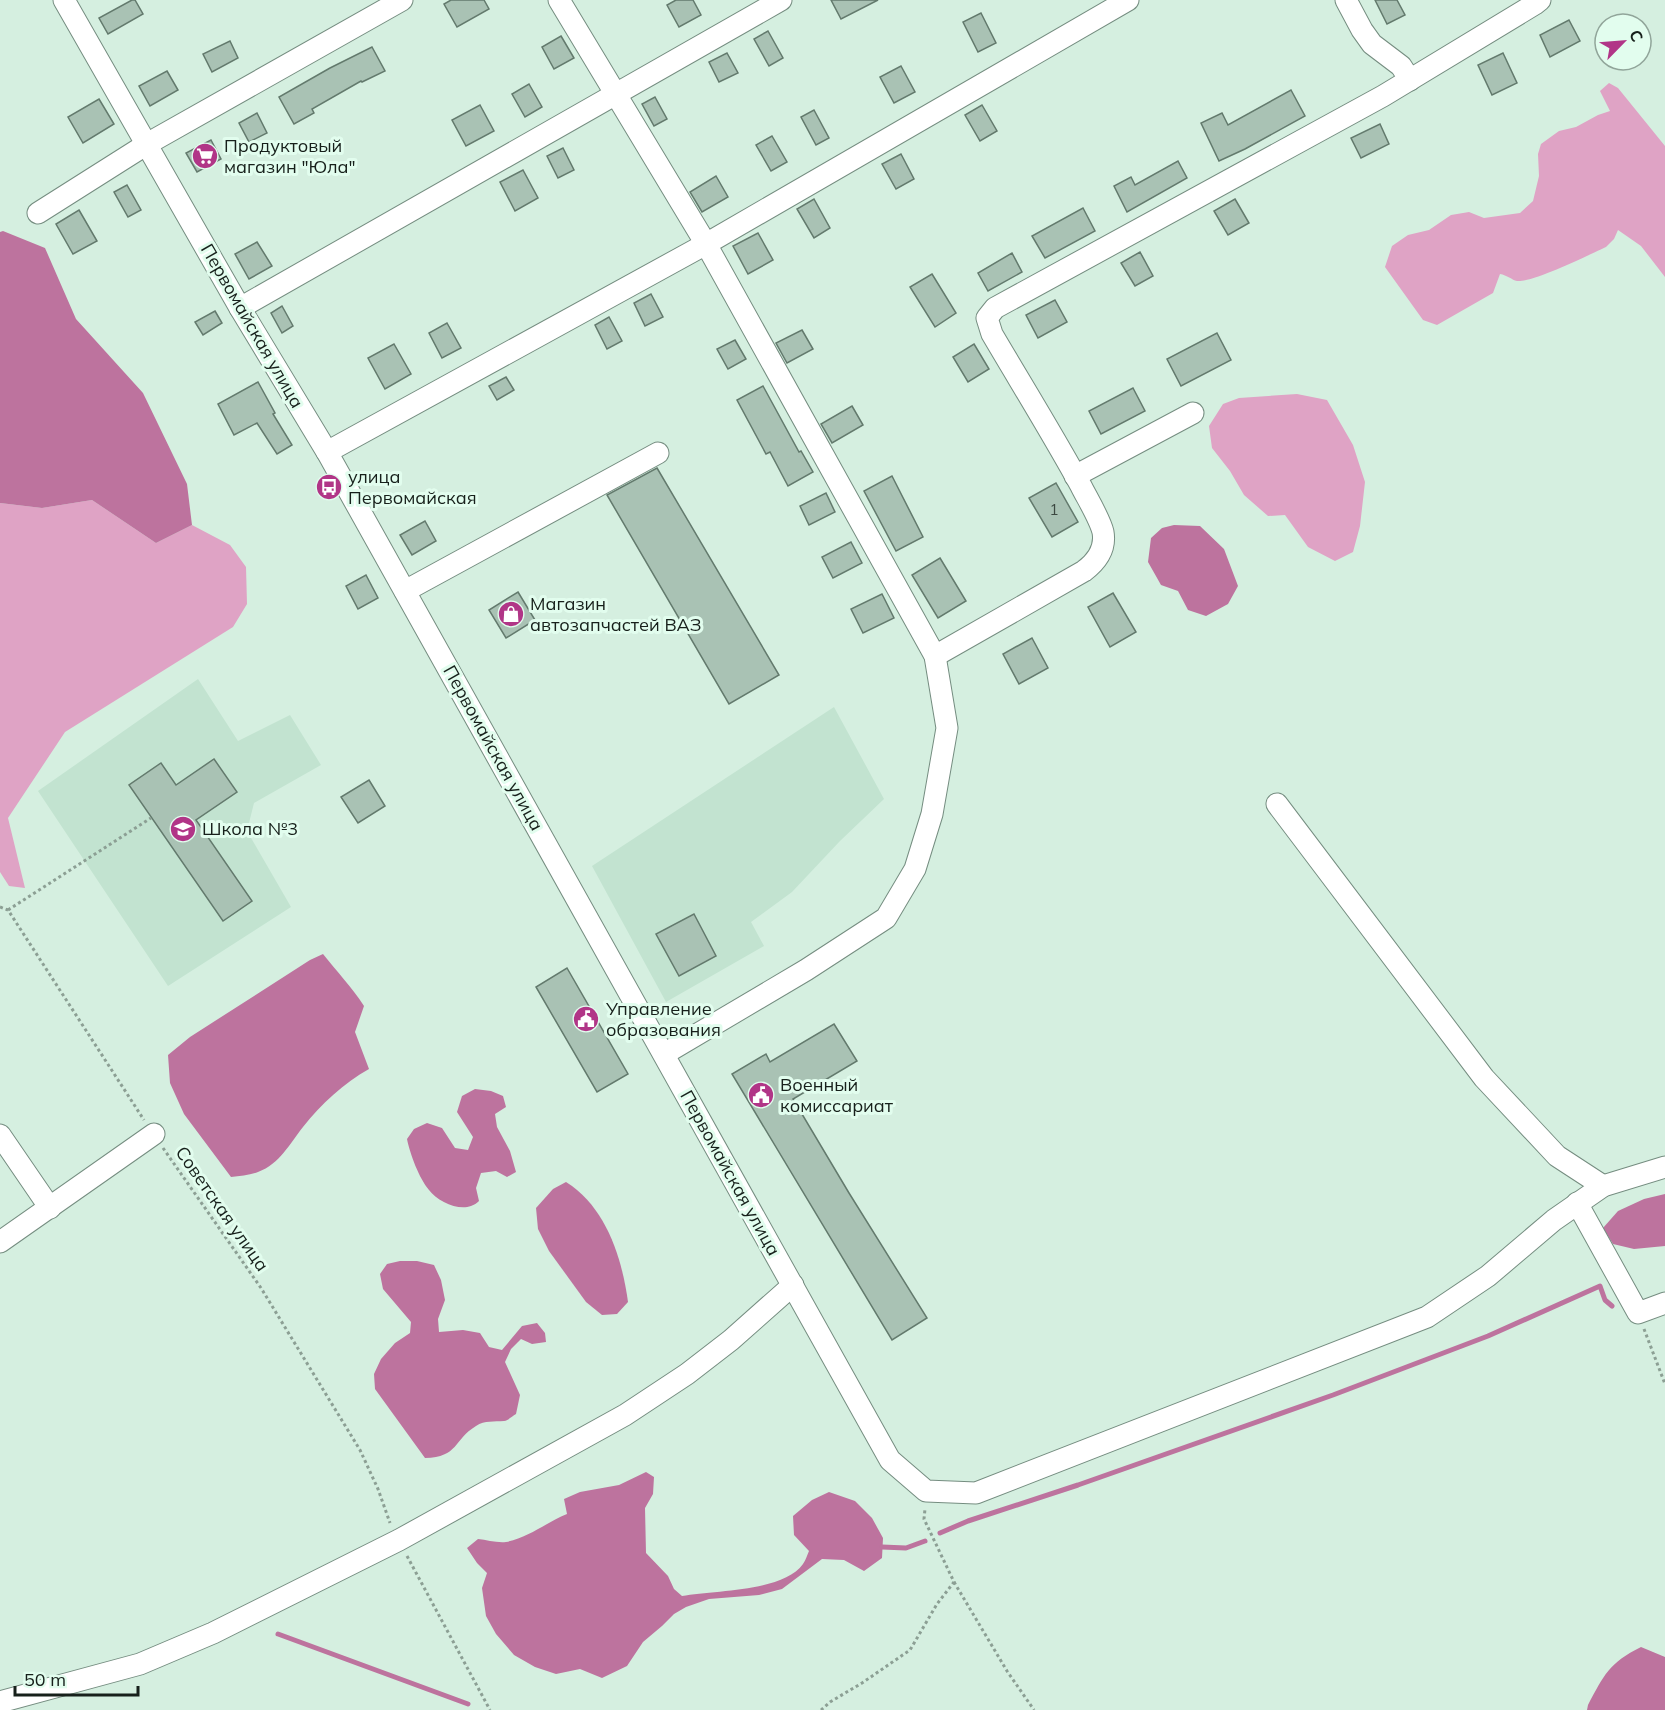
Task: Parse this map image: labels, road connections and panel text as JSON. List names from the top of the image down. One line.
{"streets":{"street":["Первомайская улица"],"path":["Советская улица"]},"places":{"supermarket":["Продуктовый магазин \"Юла\""],"bus stop":["улица Первомайская"],"shop":["Магазин автозапчастей ВАЗ"],"school or university":["Школа №3"],"public building":["Управление образования","Военный комиссариат"]},"house_numbers":["1"],"scale_bar":"50 m","north":"top right"}
